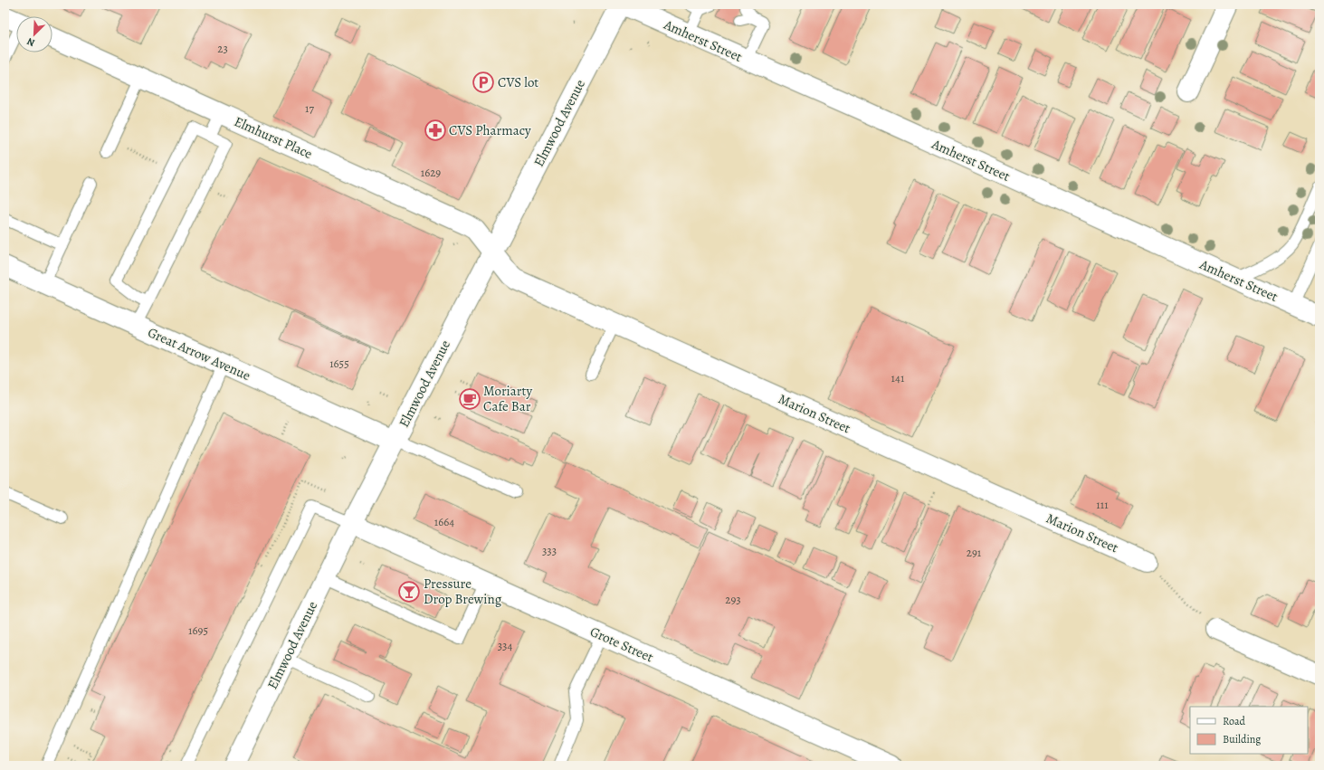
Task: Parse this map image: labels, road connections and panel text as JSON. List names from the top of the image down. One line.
{"streets":{"street":["Amherst Street","Elmwood Avenue","Elmhurst Place","Great Arrow Avenue","Marion Street","Grote Street"]},"crossings":[["Amherst Street","Elmwood Avenue"],["Elmwood Avenue","Elmhurst Place"],["Elmwood Avenue","Great Arrow Avenue"],["Elmwood Avenue","Marion Street"],["Elmwood Avenue","Grote Street"],["Elmhurst Place","Marion Street"]],"places":{"parking":["CVS lot"],"pharmacy":["CVS Pharmacy"],"cafe":["Moriarty Cafe Bar"],"bar":["Pressure Drop Brewing"]},"house_numbers":["23","17","1629","1655","141","111","1664","333","291","293","1695","334"],"legend":["Road","Building"],"north":"bottom left"}
